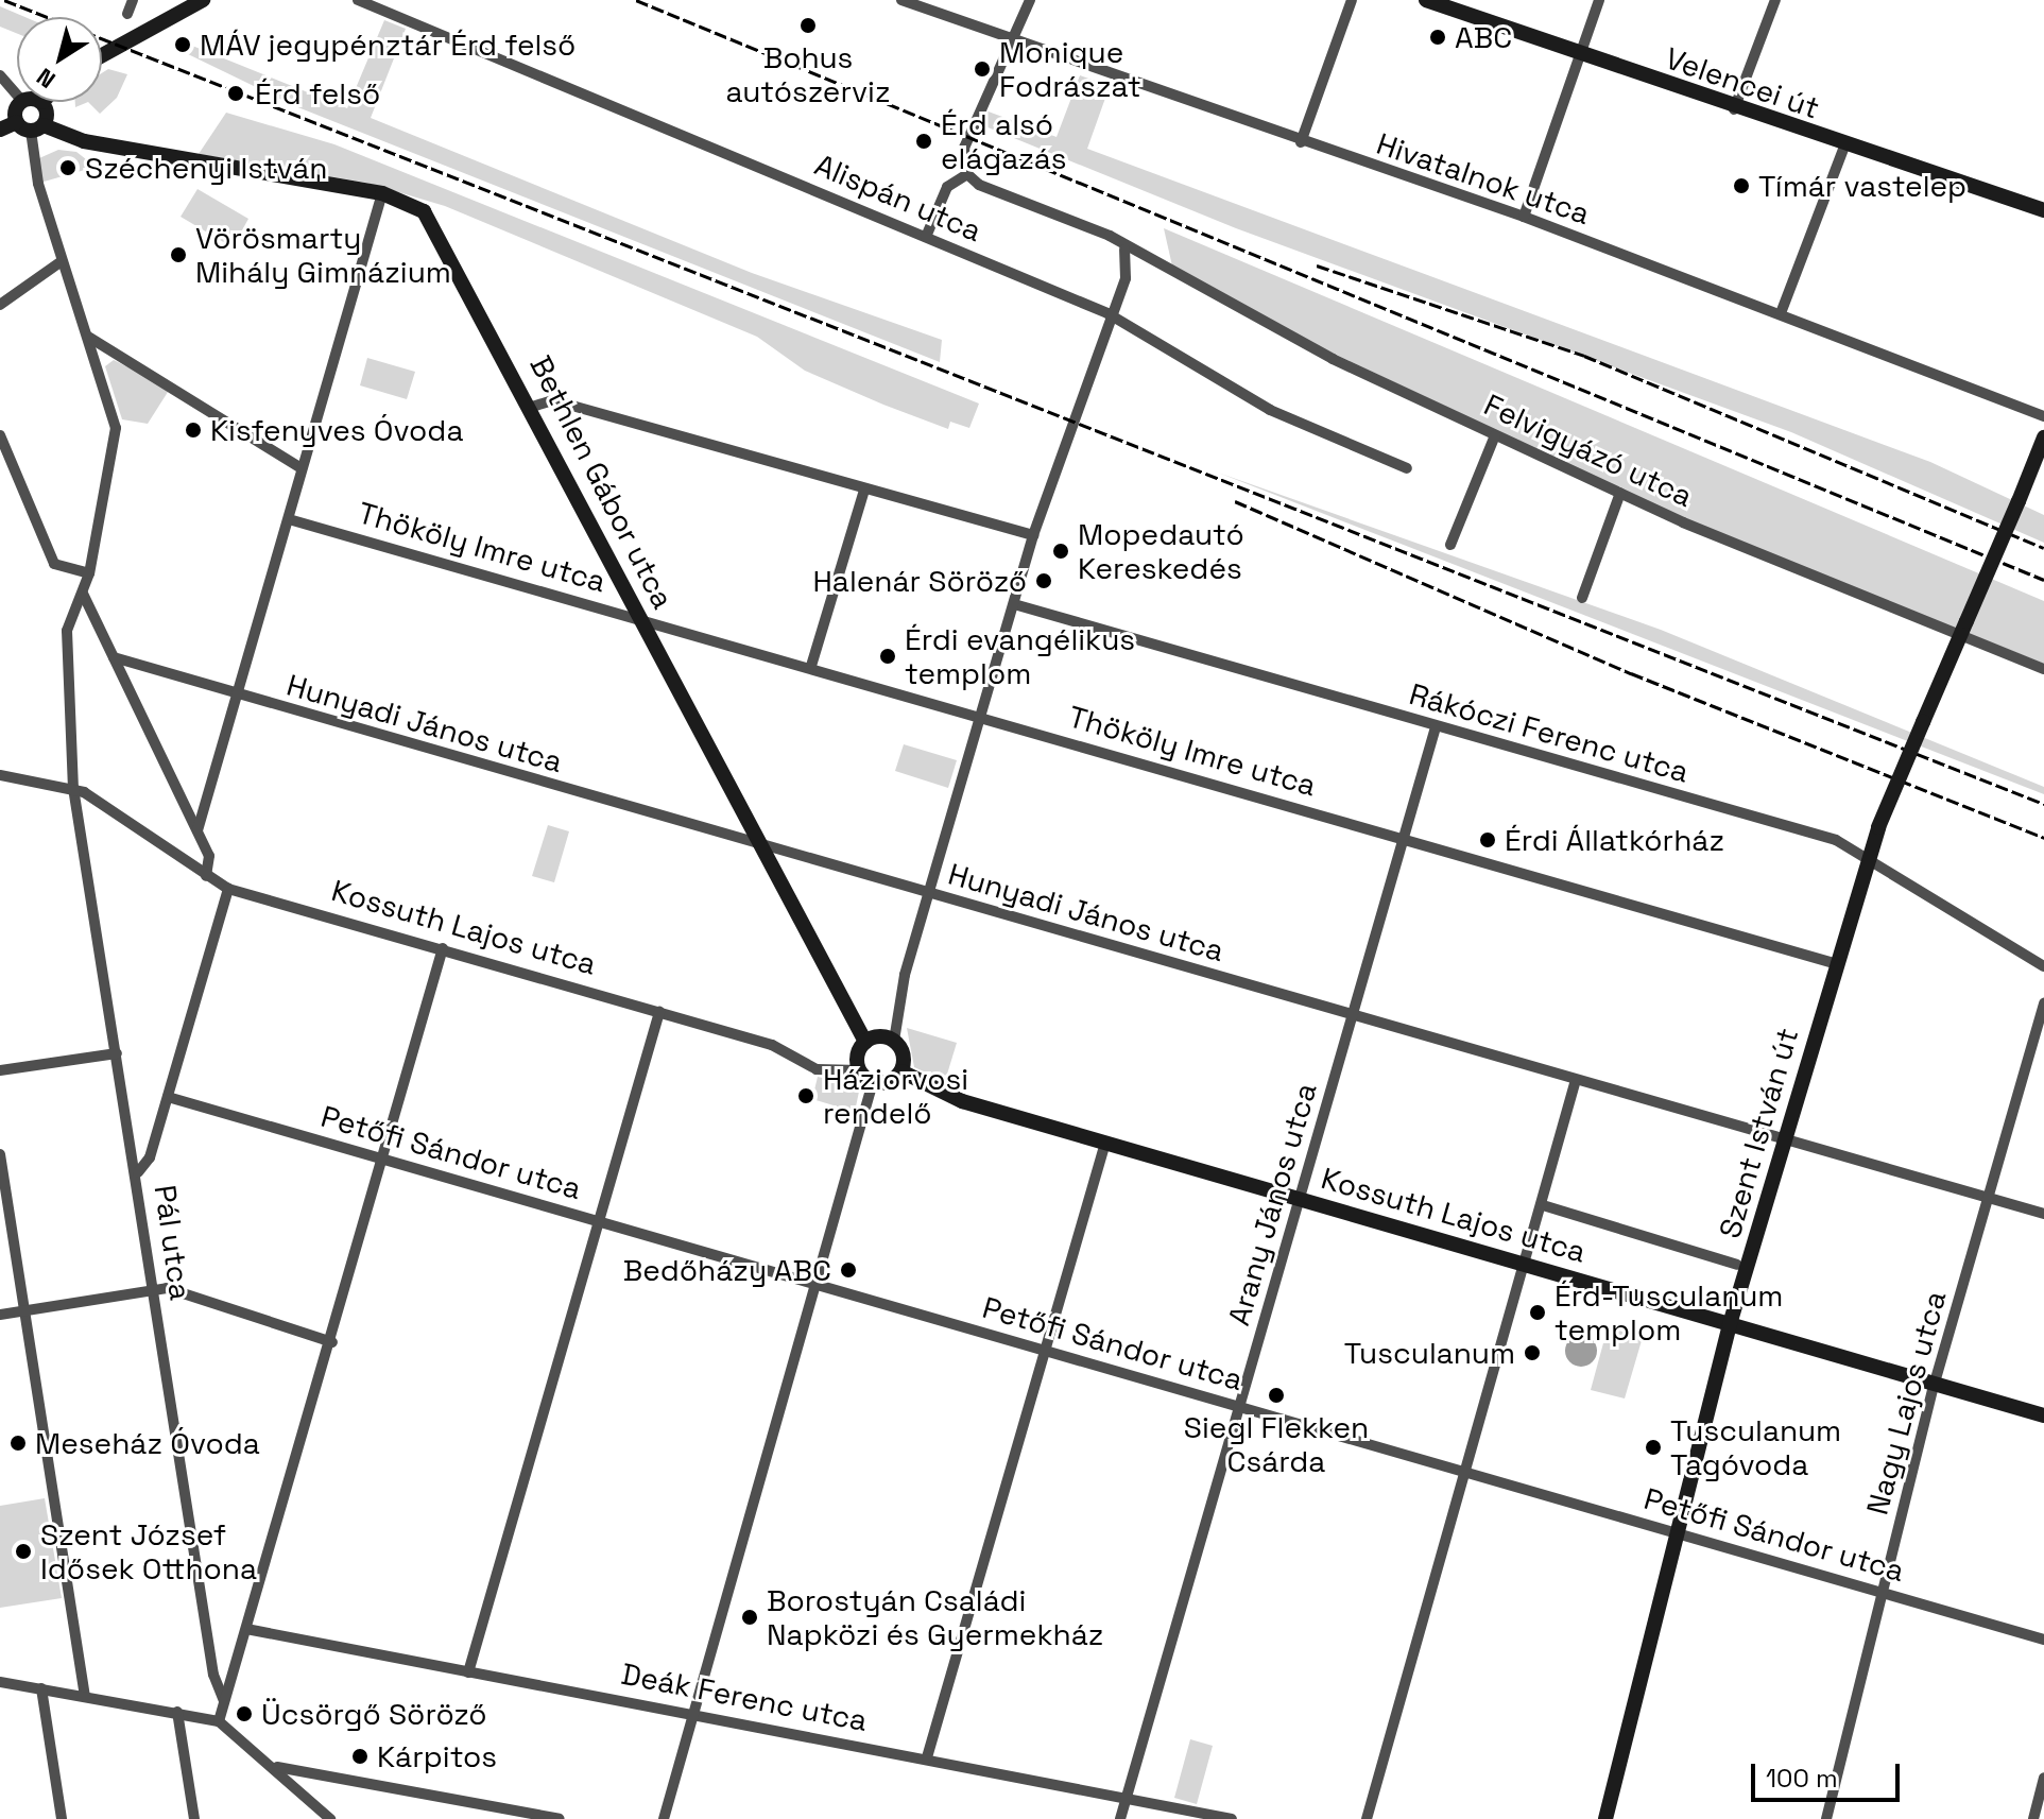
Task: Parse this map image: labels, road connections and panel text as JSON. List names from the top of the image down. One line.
{"streets":{"street":["Velencei út","Hivatalnok utca","Alispán utca","Felvigyázó utca","Bethlen Gábor utca","Thököly Imre utca","Hunyadi János utca","Rákóczi Ferenc utca","Kossuth Lajos utca","Szent István út","Petőfi Sándor utca","Arany János utca","Pál utca","Nagy Lajos utca","Deák Ferenc utca"]},"crossings":[["Felvigyázó utca","Szent István út"],["Bethlen Gábor utca","Thököly Imre utca"],["Bethlen Gábor utca","Hunyadi János utca"],["Bethlen Gábor utca","Kossuth Lajos utca"],["Bethlen Gábor utca","Pál utca"],["Thököly Imre utca","Szent István út"],["Thököly Imre utca","Arany János utca"],["Hunyadi János utca","Szent István út"],["Hunyadi János utca","Arany János utca"],["Hunyadi János utca","Nagy Lajos utca"],["Rákóczi Ferenc utca","Szent István út"],["Rákóczi Ferenc utca","Arany János utca"],["Kossuth Lajos utca","Szent István út"],["Kossuth Lajos utca","Arany János utca"],["Kossuth Lajos utca","Pál utca"],["Kossuth Lajos utca","Nagy Lajos utca"],["Szent István út","Petőfi Sándor utca"],["Petőfi Sándor utca","Arany János utca"],["Petőfi Sándor utca","Nagy Lajos utca"],["Arany János utca","Deák Ferenc utca"]],"places":["Bohus autószerviz","ABC","MÁV jegypénztár Érd felső","Monique Fodrászat","Érd felső","Érd alsó elágazás","Széchenyi István","Tímár vastelep","Vörösmarty Mihály Gimnázium","Kisfenyves Óvoda","Mopedautó Kereskedés","Halenár Söröző","Érdi evangélikus templom","Érdi Állatkórház","Háziorvosi rendelő","Bedőházy ABC","Érd-Tusculanum templom","Tusculanum","Siegl Flekken Csárda","Meseház Óvoda","Tusculanum Tagóvoda","Szent József Idősek Otthona","Borostyán Családi Napközi és Gyermekház","Ücsörgő Söröző","Kárpitos"],"scale_bar":"100 m","north":"bottom left"}
